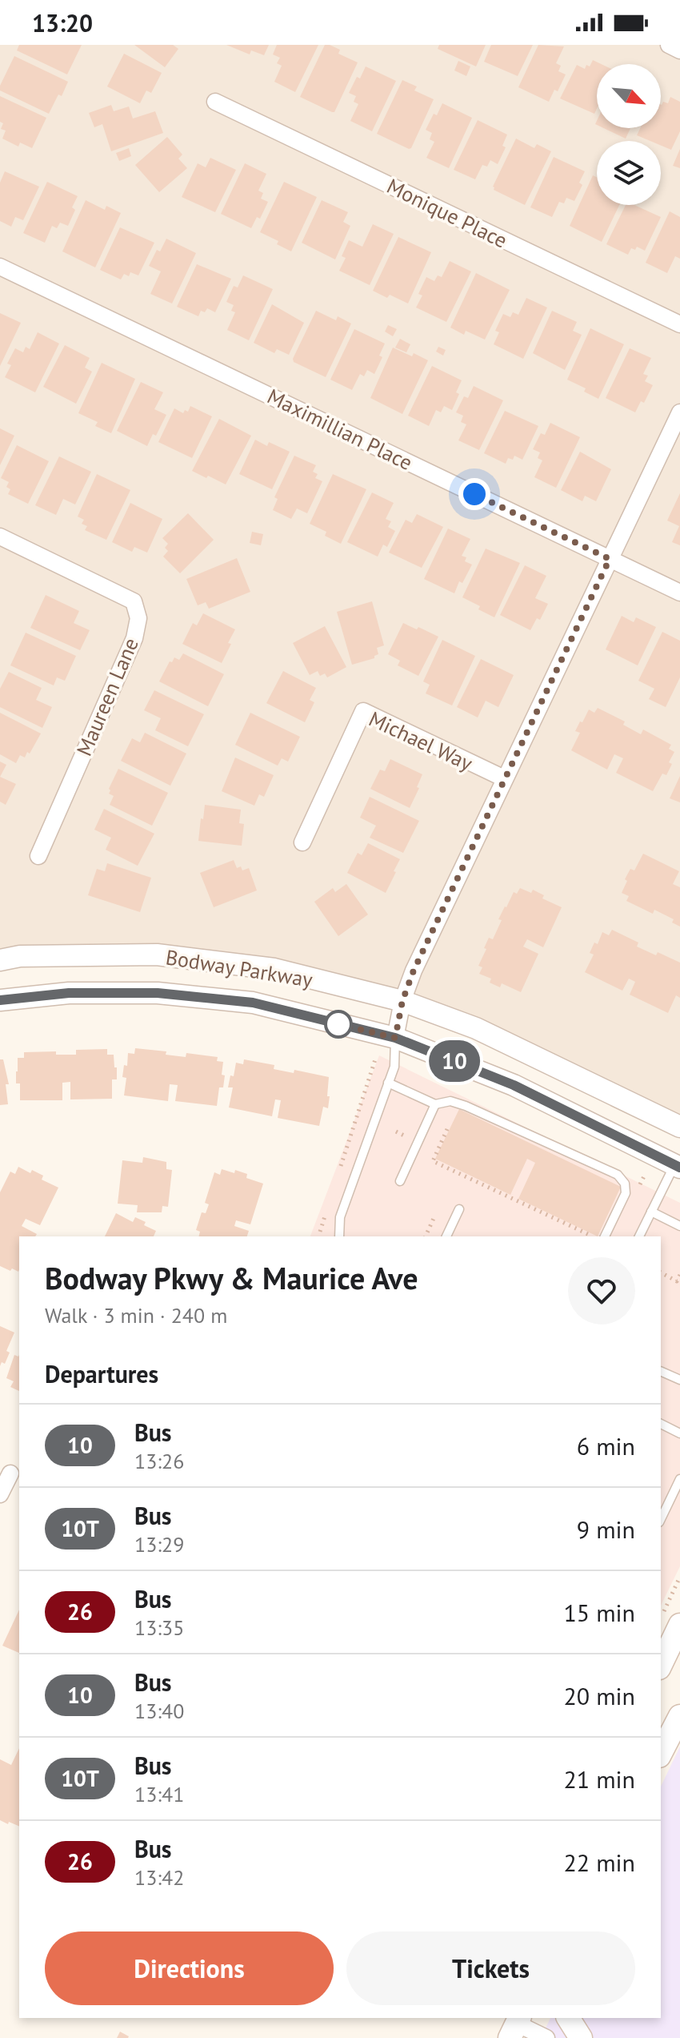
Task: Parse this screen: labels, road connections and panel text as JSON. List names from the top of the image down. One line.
{"streets":{"street":["Monique Place","Maximillian Place","Maureen Lane","Michael Way","Bodway Parkway"]},"lines":["bus line 10"],"north":"bottom right","page":{"status":"13:20","on_map":"10","heading":[["Bodway Pkwy & Maurice Ave","Walk · 3 min · 240 m"],"Departures"],"list":[{"mark":"10","name":"Bus","note":"13:26","value":"6 min"},{"mark":"10T","name":"Bus","note":"13:29","value":"9 min"},{"mark":"26","name":"Bus","note":"13:35","value":"15 min"},{"mark":"10","name":"Bus","note":"13:40","value":"20 min"},{"mark":"10T","name":"Bus","note":"13:41","value":"21 min"},{"mark":"26","name":"Bus","note":"13:42","value":"22 min"}],"buttons":["Directions","Tickets"]}}
